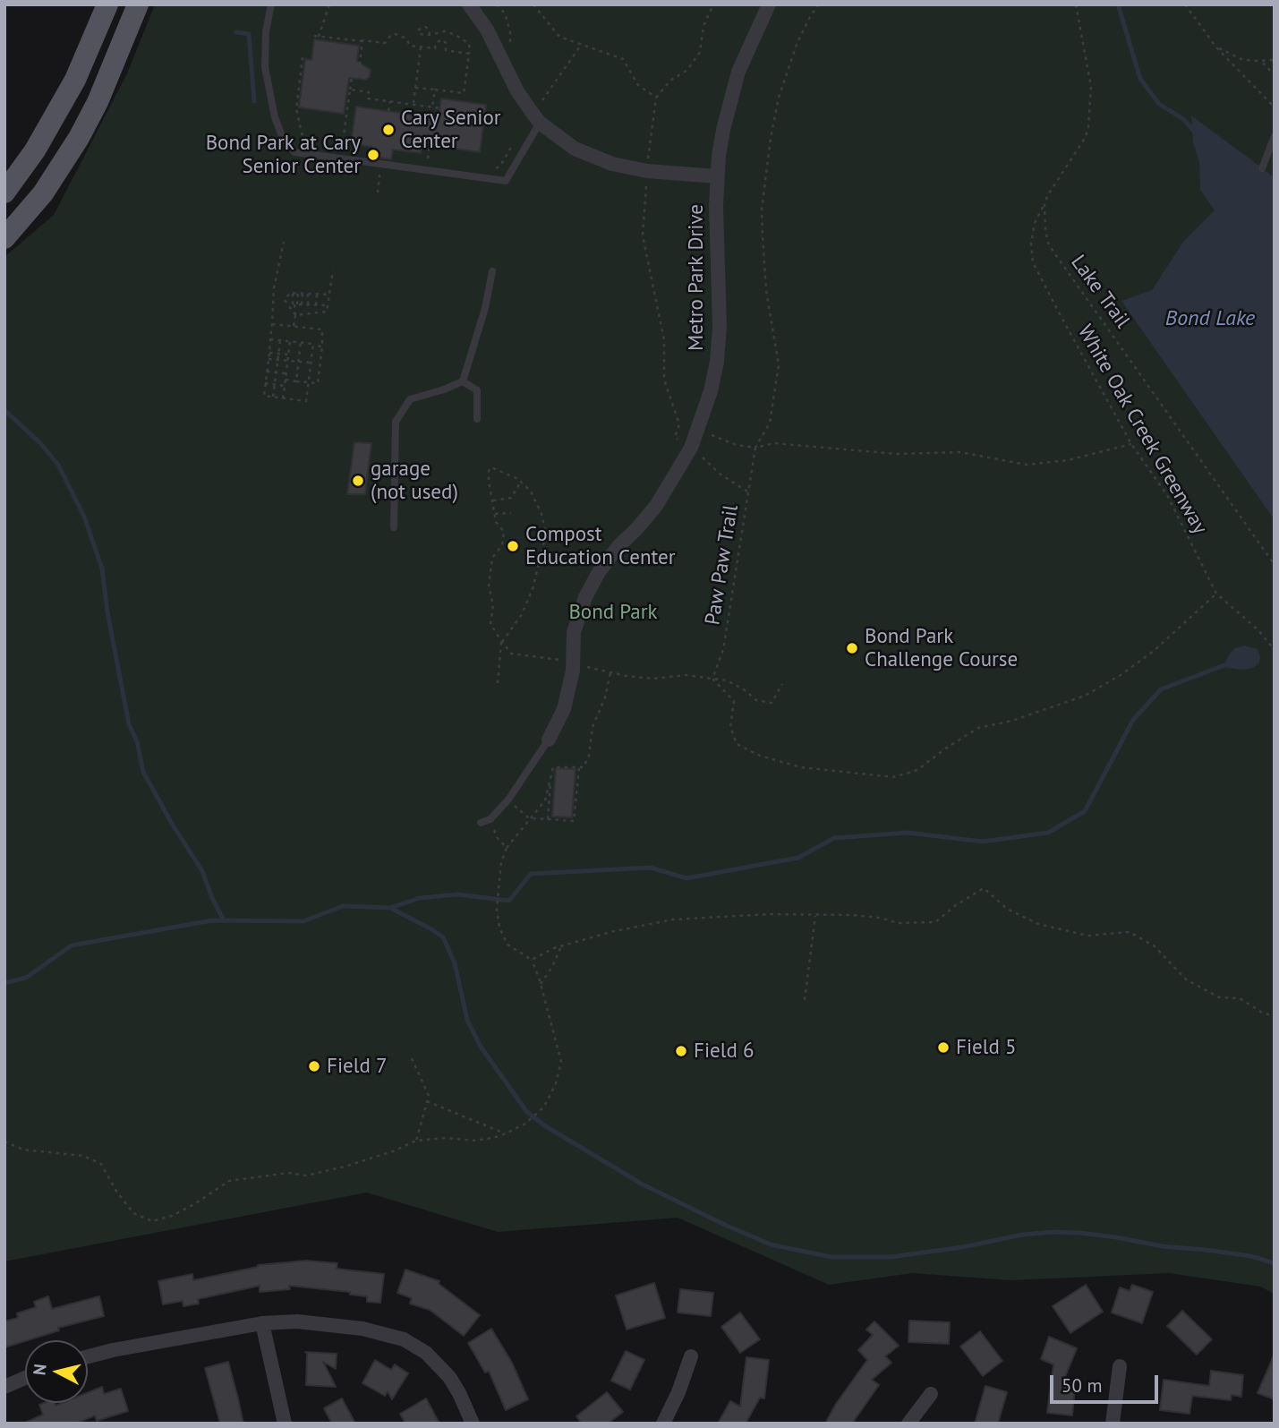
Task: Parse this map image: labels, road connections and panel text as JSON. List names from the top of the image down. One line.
{"streets":{"street":["Metro Park Drive"],"path":["Lake Trail","White Oak Creek Greenway","Paw Paw Trail"]},"crossings":[["Lake Trail","White Oak Creek Greenway"]],"water":["Bond Lake"],"parks":["Bond Park"],"places":["Cary Senior Center","Bond Park at Cary Senior Center","garage (not used)","Compost Education Center","Bond Park Challenge Course","Field 5","Field 6","Field 7"],"scale_bar":"50 m","north":"left"}
